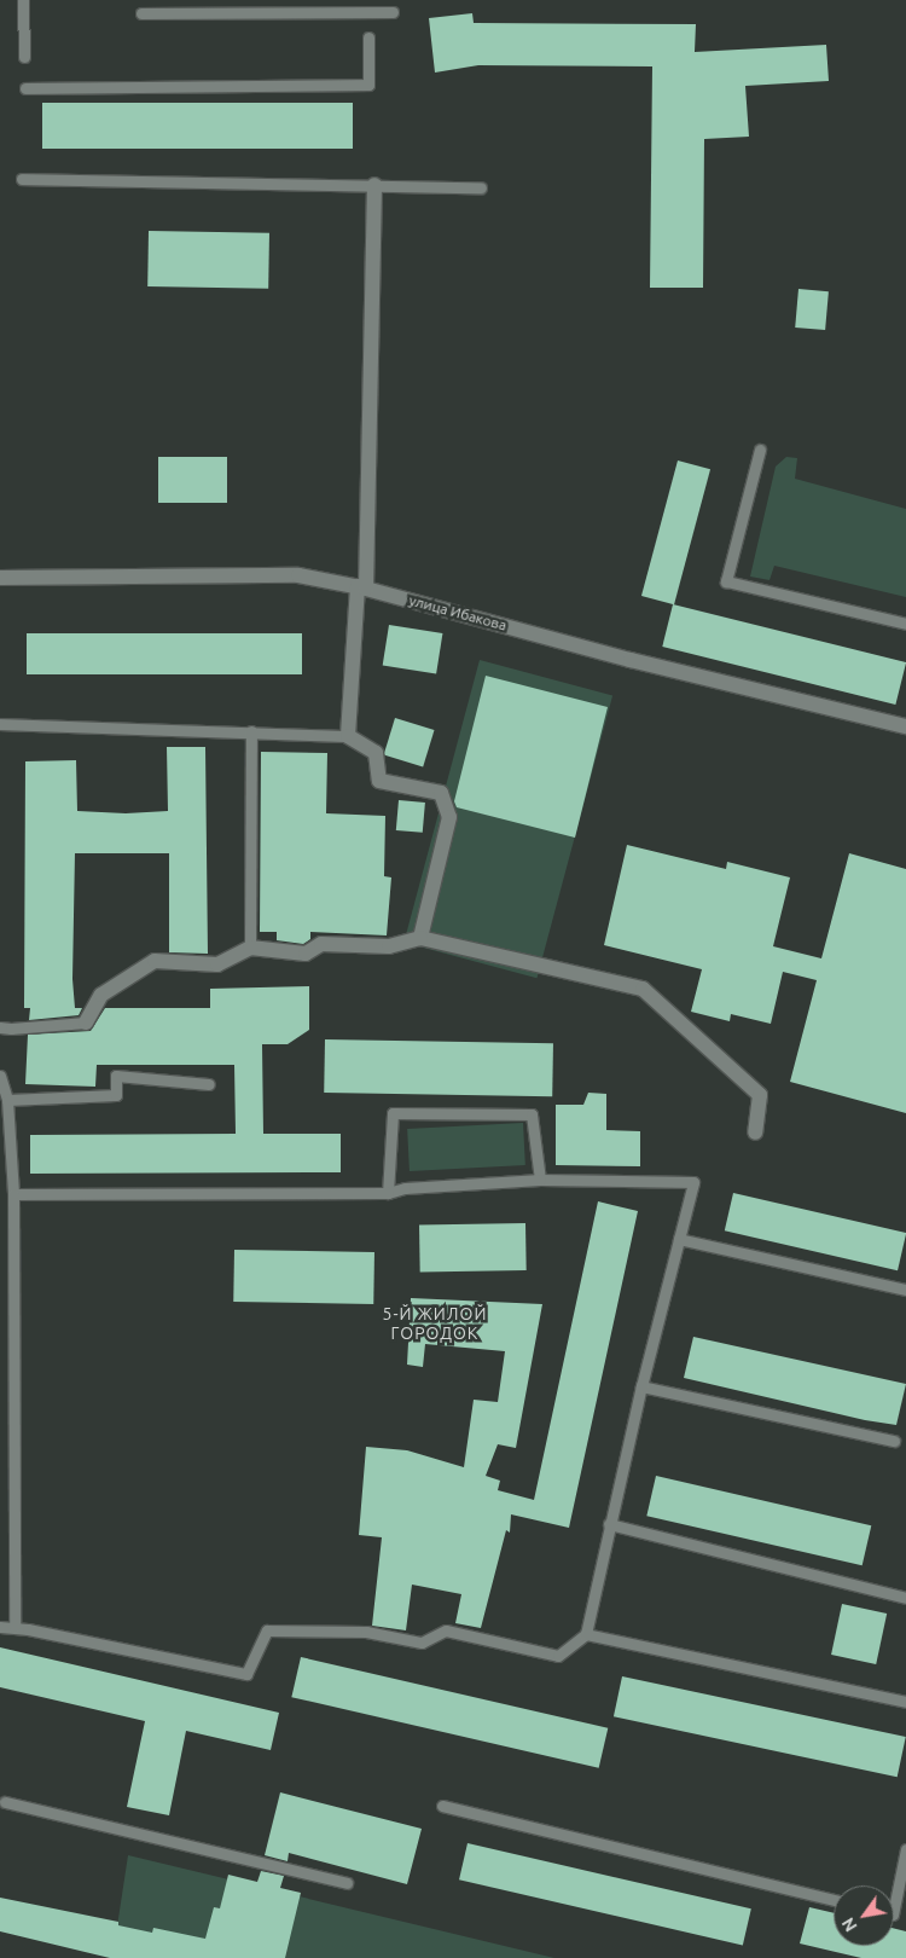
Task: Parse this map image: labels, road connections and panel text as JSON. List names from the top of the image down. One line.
{"streets":{"street":["улица Ибакова"]},"districts":["5-Й ЖИЛОЙ ГОРОДОК"],"north":"bottom left"}
